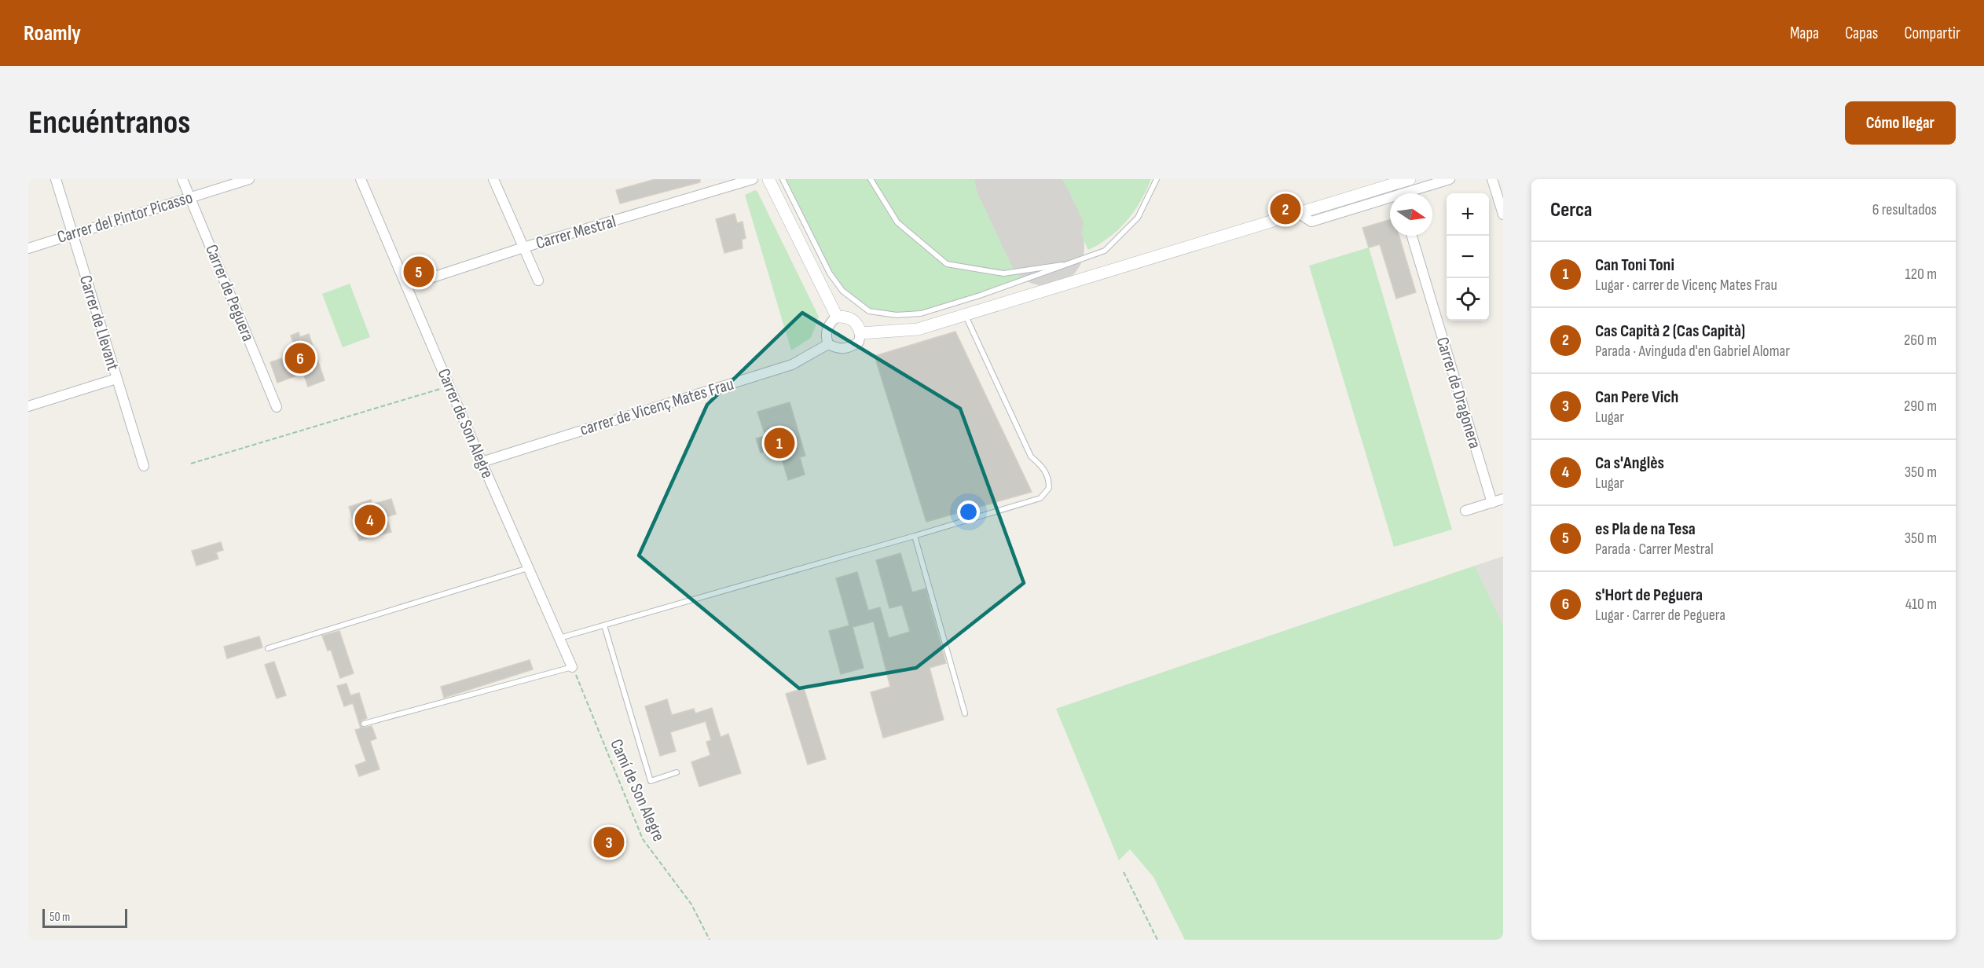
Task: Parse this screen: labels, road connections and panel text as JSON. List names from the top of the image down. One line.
{"streets":{"street":["Carrer del Pintor Picasso","Carrer Mestral","Carrer de Peguera","Carrer de Llevant","Carrer de Dragonera","carrer de Vicenç Mates Frau","Carrer de Son Alegre"],"path":["Camí de Son Alegre"]},"crossings":[["Carrer del Pintor Picasso","Carrer de Peguera"],["Carrer del Pintor Picasso","Carrer de Llevant"],["Carrer Mestral","Carrer de Son Alegre"],["carrer de Vicenç Mates Frau","Carrer de Son Alegre"],["Carrer de Son Alegre","Camí de Son Alegre"]],"scale_bar":"50 m","north":"right","page":{"header":"Roamly","nav":["Mapa","Capas","Compartir"],"buttons":"Cómo llegar","title":"Encuéntranos","heading":["Cerca","6 resultados"],"pins":["2","5","6","1","4","3"],"map_buttons":["+","−"],"list":[{"mark":"1","name":"Can Toni Toni","note":"Lugar · carrer de Vicenç Mates Frau","value":"120 m"},{"mark":"2","name":"Cas Capità 2 (Cas Capità)","note":"Parada · Avinguda d'en Gabriel Alomar","value":"260 m"},{"mark":"3","name":"Can Pere Vich","note":"Lugar","value":"290 m"},{"mark":"4","name":"Ca s'Anglès","note":"Lugar","value":"350 m"},{"mark":"5","name":"es Pla de na Tesa","note":"Parada · Carrer Mestral","value":"350 m"},{"mark":"6","name":"s'Hort de Peguera","note":"Lugar · Carrer de Peguera","value":"410 m"}],"scale":"50 m"}}
